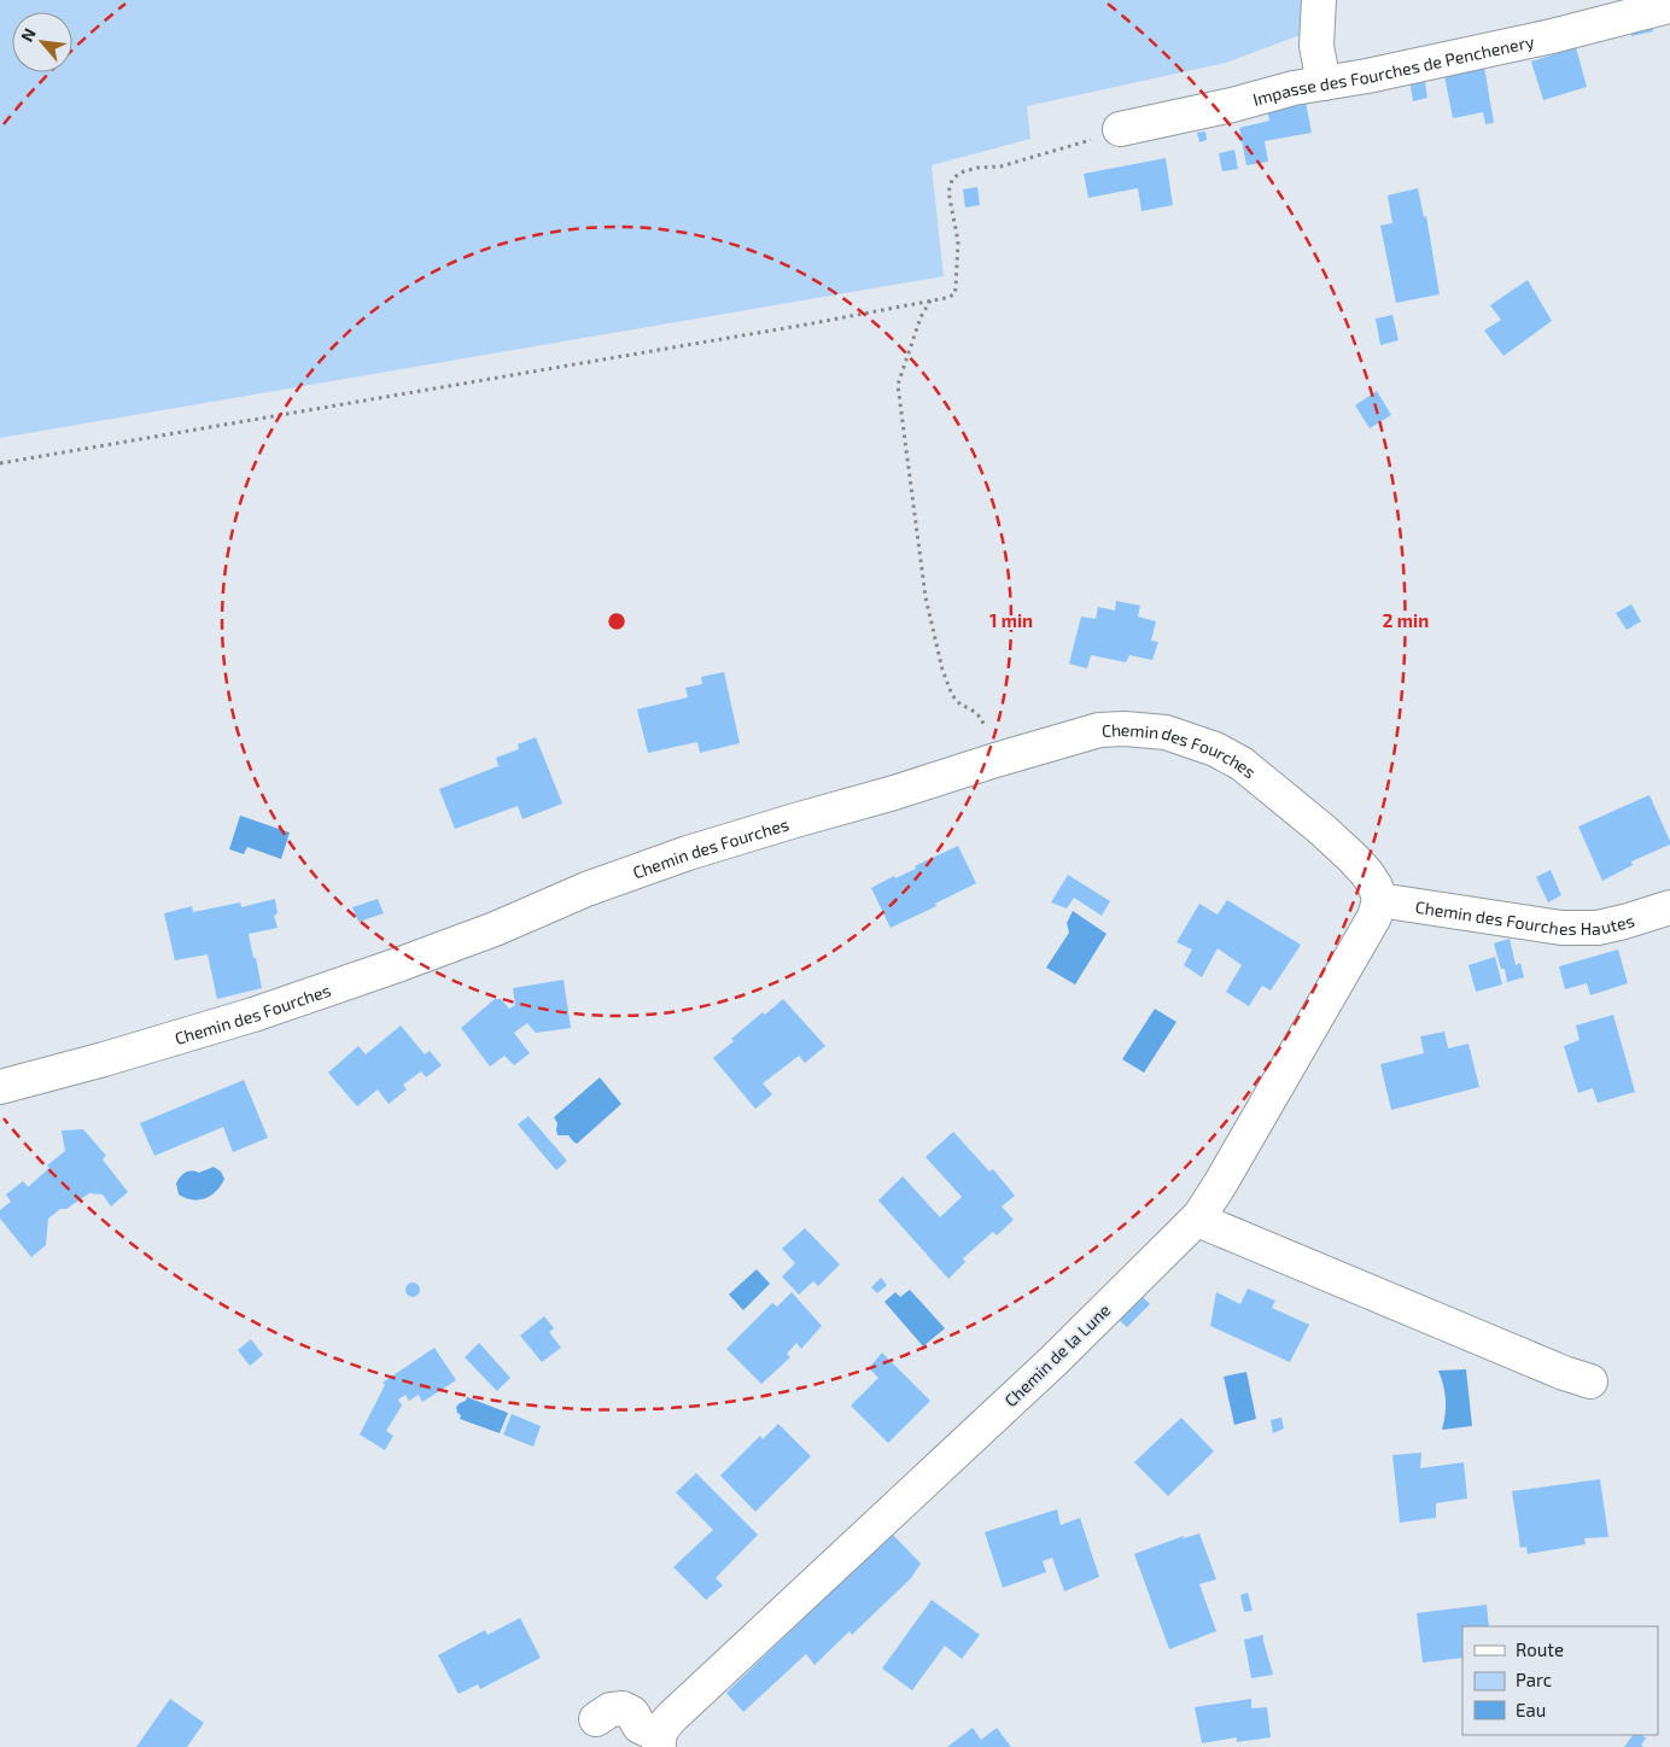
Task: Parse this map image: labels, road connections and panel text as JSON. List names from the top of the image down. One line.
{"streets":{"street":["Impasse des Fourches de Penchenery","Chemin des Fourches","Chemin des Fourches Hautes","Chemin de la Lune"]},"crossings":[["Chemin des Fourches","Chemin des Fourches Hautes"],["Chemin des Fourches","Chemin de la Lune"],["Chemin des Fourches Hautes","Chemin de la Lune"]],"legend":["Route","Parc","Eau"],"north":"top left","rings":["1 min","2 min"]}
